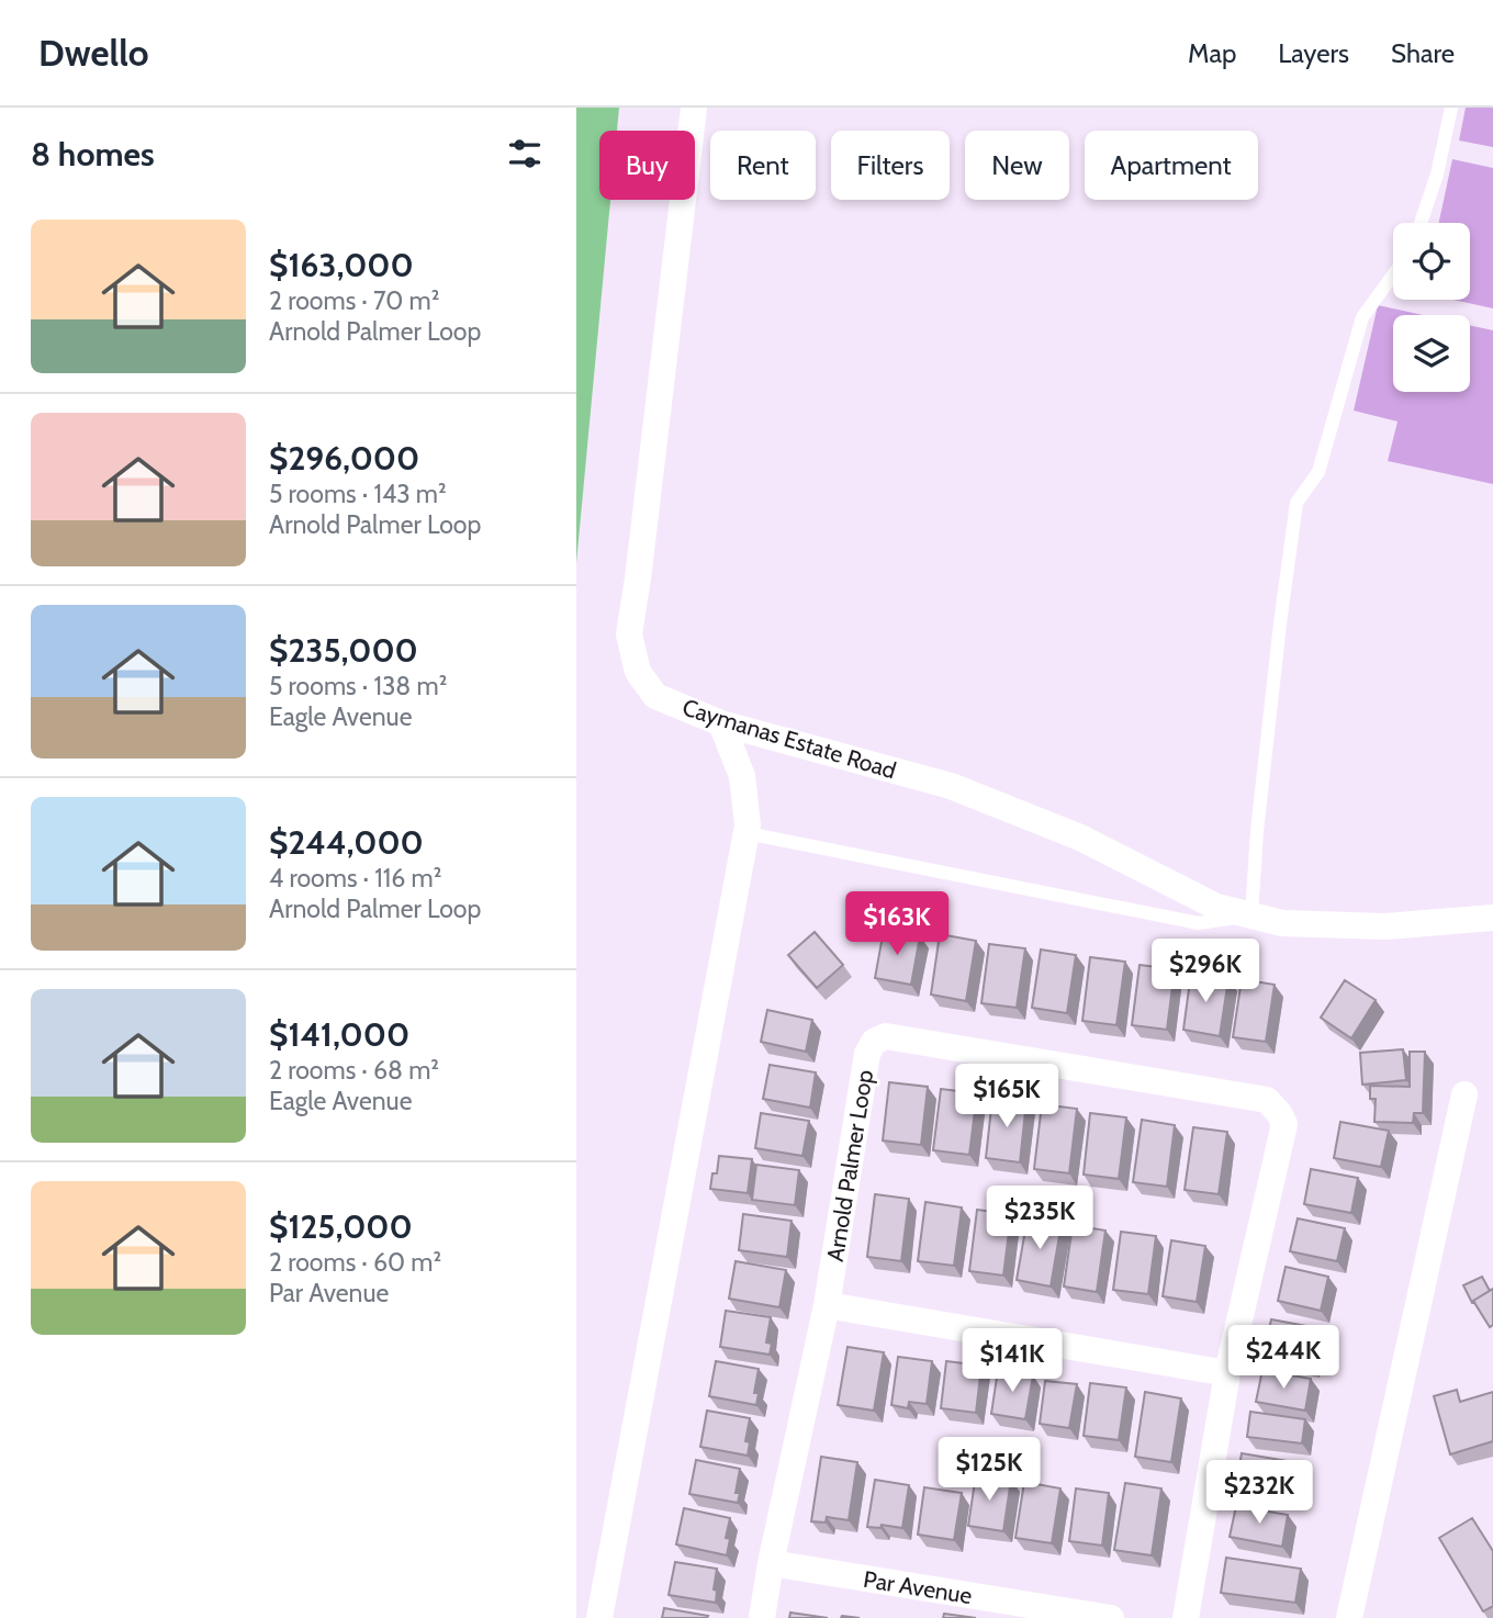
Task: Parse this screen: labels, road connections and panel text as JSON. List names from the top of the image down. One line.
{"streets":{"street":["Caymanas Estate Road","Arnold Palmer Loop","Par Avenue"]},"crossings":[["Arnold Palmer Loop","Par Avenue"]],"page":{"header":"Dwello","nav":["Map","Layers","Share"],"heading":"8 homes","chip":["Buy","Rent","Filters","New","Apartment"],"list":[{"name":"$163,000","note":"2 rooms · 70 m² · Arnold Palmer Loop"},{"name":"$296,000","note":"5 rooms · 143 m² · Arnold Palmer Loop"},{"name":"$235,000","note":"5 rooms · 138 m² · Eagle Avenue"},{"name":"$244,000","note":"4 rooms · 116 m² · Arnold Palmer Loop"},{"name":"$141,000","note":"2 rooms · 68 m² · Eagle Avenue"},{"name":"$125,000","note":"2 rooms · 60 m² · Par Avenue"}],"price":["$163K","$296K","$165K","$235K","$244K","$141K","$125K","$232K"]}}
